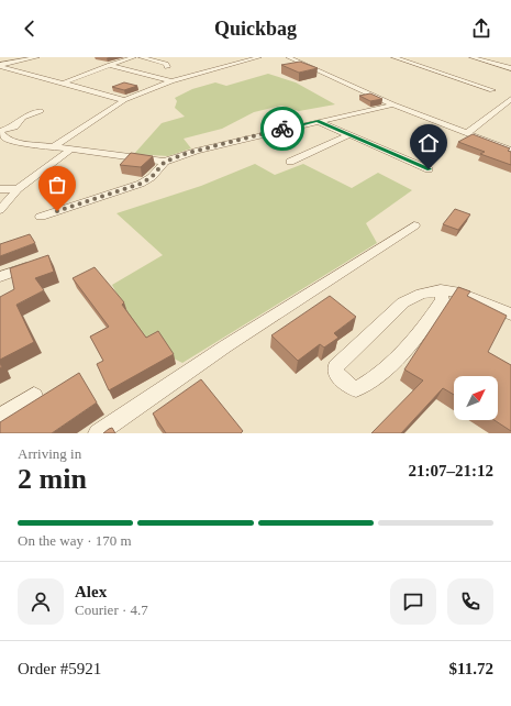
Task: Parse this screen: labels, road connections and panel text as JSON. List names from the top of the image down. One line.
{"north":"top right","page":{"header":"Quickbag","heading":["2 min","Arriving in","21:07–21:12"],"panel":["Alex","Courier · 4.7","Order #5921","$11.72"],"bar":"On the way · 170 m"}}
